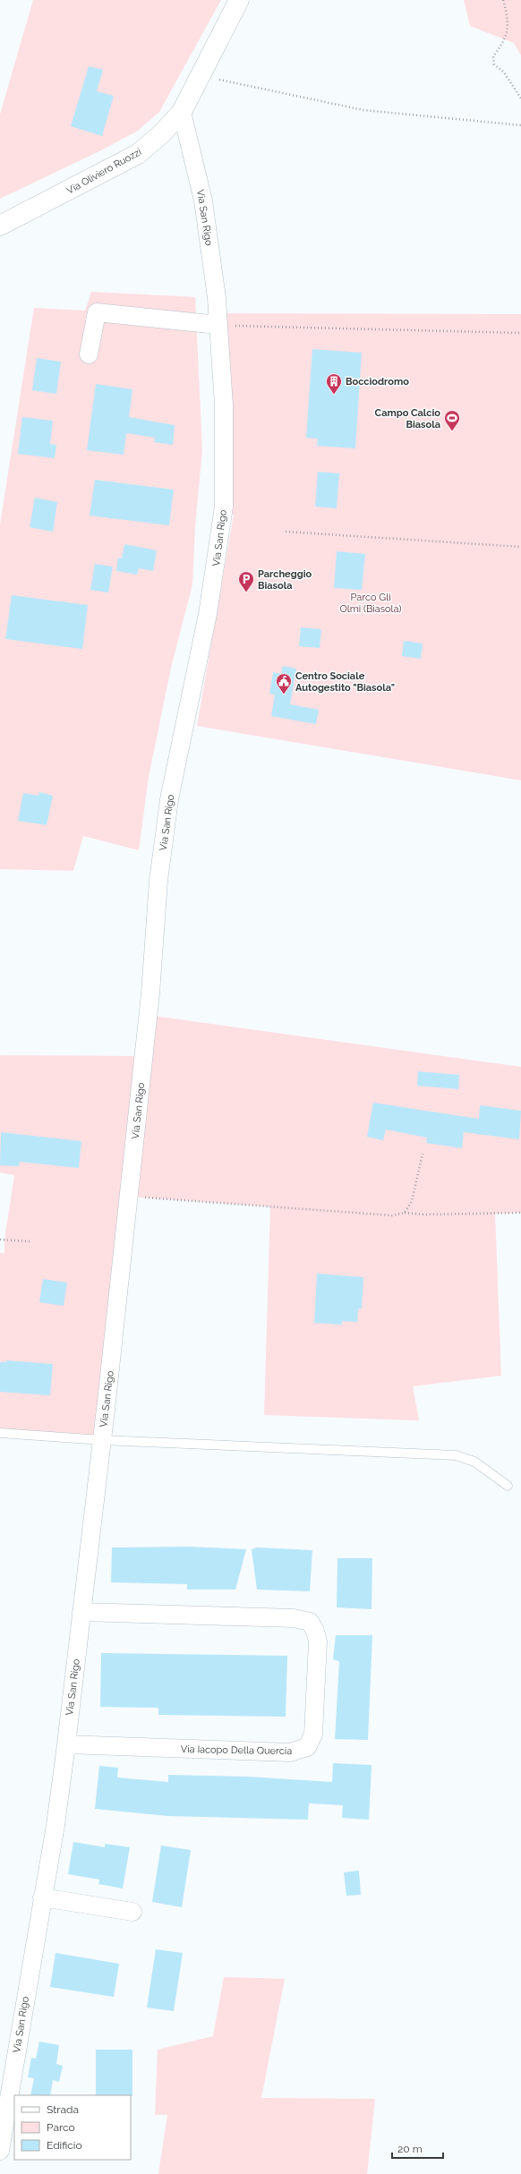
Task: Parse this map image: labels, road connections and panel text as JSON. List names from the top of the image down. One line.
{"streets":{"street":["Via Oliviero Ruozzi","Via San Rigo","Via Iacopo Della Quercia"]},"crossings":[["Via Oliviero Ruozzi","Via San Rigo"],["Via San Rigo","Via Iacopo Della Quercia"]],"parks":["Parco Gli Olmi (Biasola)"],"places":{"building":["Bocciodromo"],"sports":["Campo Calcio Biasola"],"parking":["Parcheggio Biasola"],"public building":["Centro Sociale Autogestito \"Biasola\""]},"legend":["Strada","Parco","Edificio"],"scale_bar":"20 m"}
